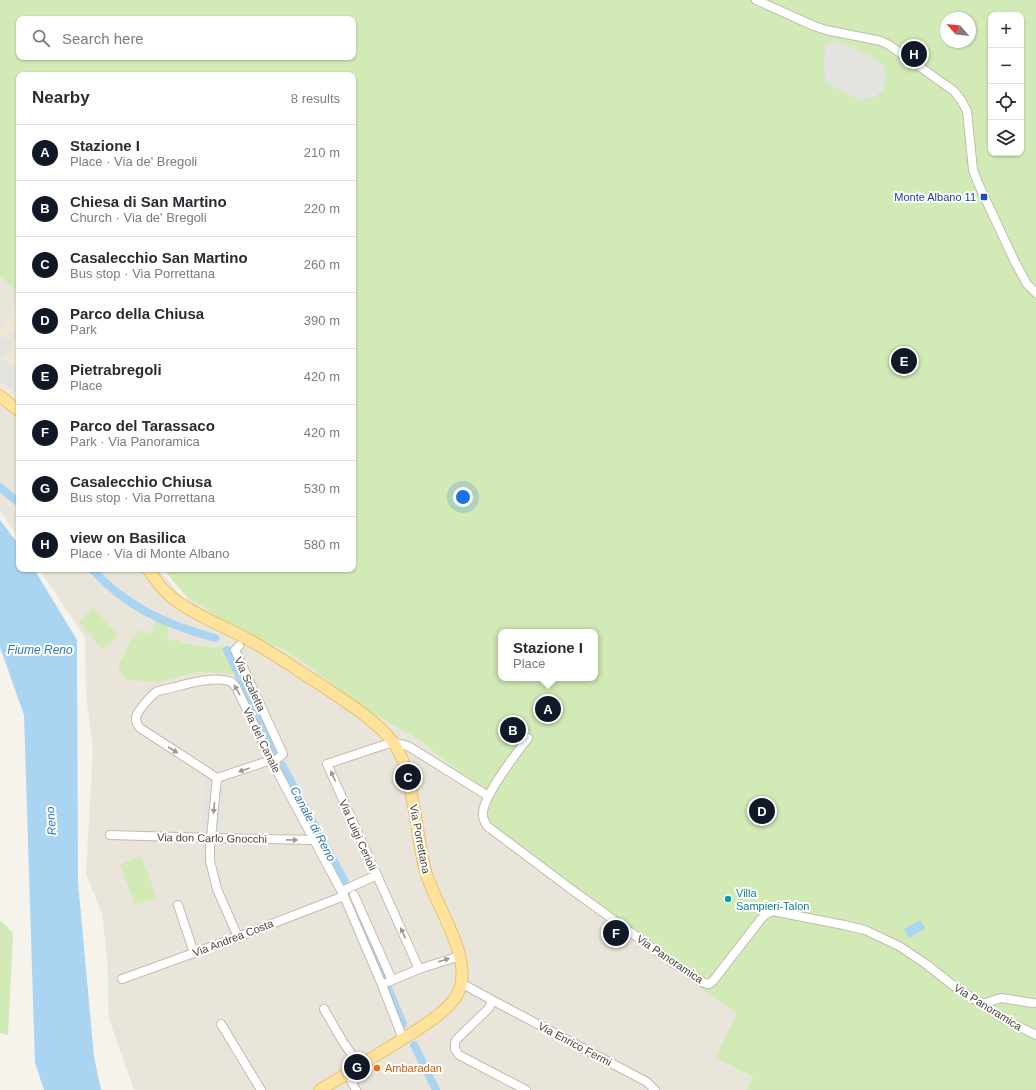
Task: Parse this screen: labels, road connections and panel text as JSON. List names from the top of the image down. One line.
{"streets":{"main road":["Via Porrettana"],"street":["Via Scaletta","Via del Canale","Via Luigi Cerioli","Via don Carlo Gnocchi","Via Andrea Costa","Via Panoramica","Via Enrico Fermi"]},"crossings":[["Via Scaletta","Via del Canale"],["Via del Canale","Via don Carlo Gnocchi"],["Via del Canale","Via Porrettana"],["Via del Canale","Via Andrea Costa"],["Via Luigi Cerioli","Via Porrettana"],["Via Luigi Cerioli","Via Andrea Costa"],["Via Porrettana","Via Enrico Fermi"]],"water":["Fiume Reno","Reno","Canale di Reno"],"places":{"transit":["Monte Albano 11"],"other":["Villa Sampieri-Talon","Ambaradan"]},"north":"top left","page":{"map_buttons":["+","−"],"search":"Search here","pins":["H","E","A","B","C","D","F","G"],"heading":["Nearby","8 results"],"list":[{"mark":"A","name":"Stazione I","note":"Place · Via de' Bregoli","value":"210 m"},{"mark":"B","name":"Chiesa di San Martino","note":"Church · Via de' Bregoli","value":"220 m"},{"mark":"C","name":"Casalecchio San Martino","note":"Bus stop · Via Porrettana","value":"260 m"},{"mark":"D","name":"Parco della Chiusa","note":"Park","value":"390 m"},{"mark":"E","name":"Pietrabregoli","note":"Place","value":"420 m"},{"mark":"F","name":"Parco del Tarassaco","note":"Park · Via Panoramica","value":"420 m"},{"mark":"G","name":"Casalecchio Chiusa","note":"Bus stop · Via Porrettana","value":"530 m"},{"mark":"H","name":"view on Basilica","note":"Place · Via di Monte Albano","value":"580 m"}],"popup":["Stazione I","Place"]}}
